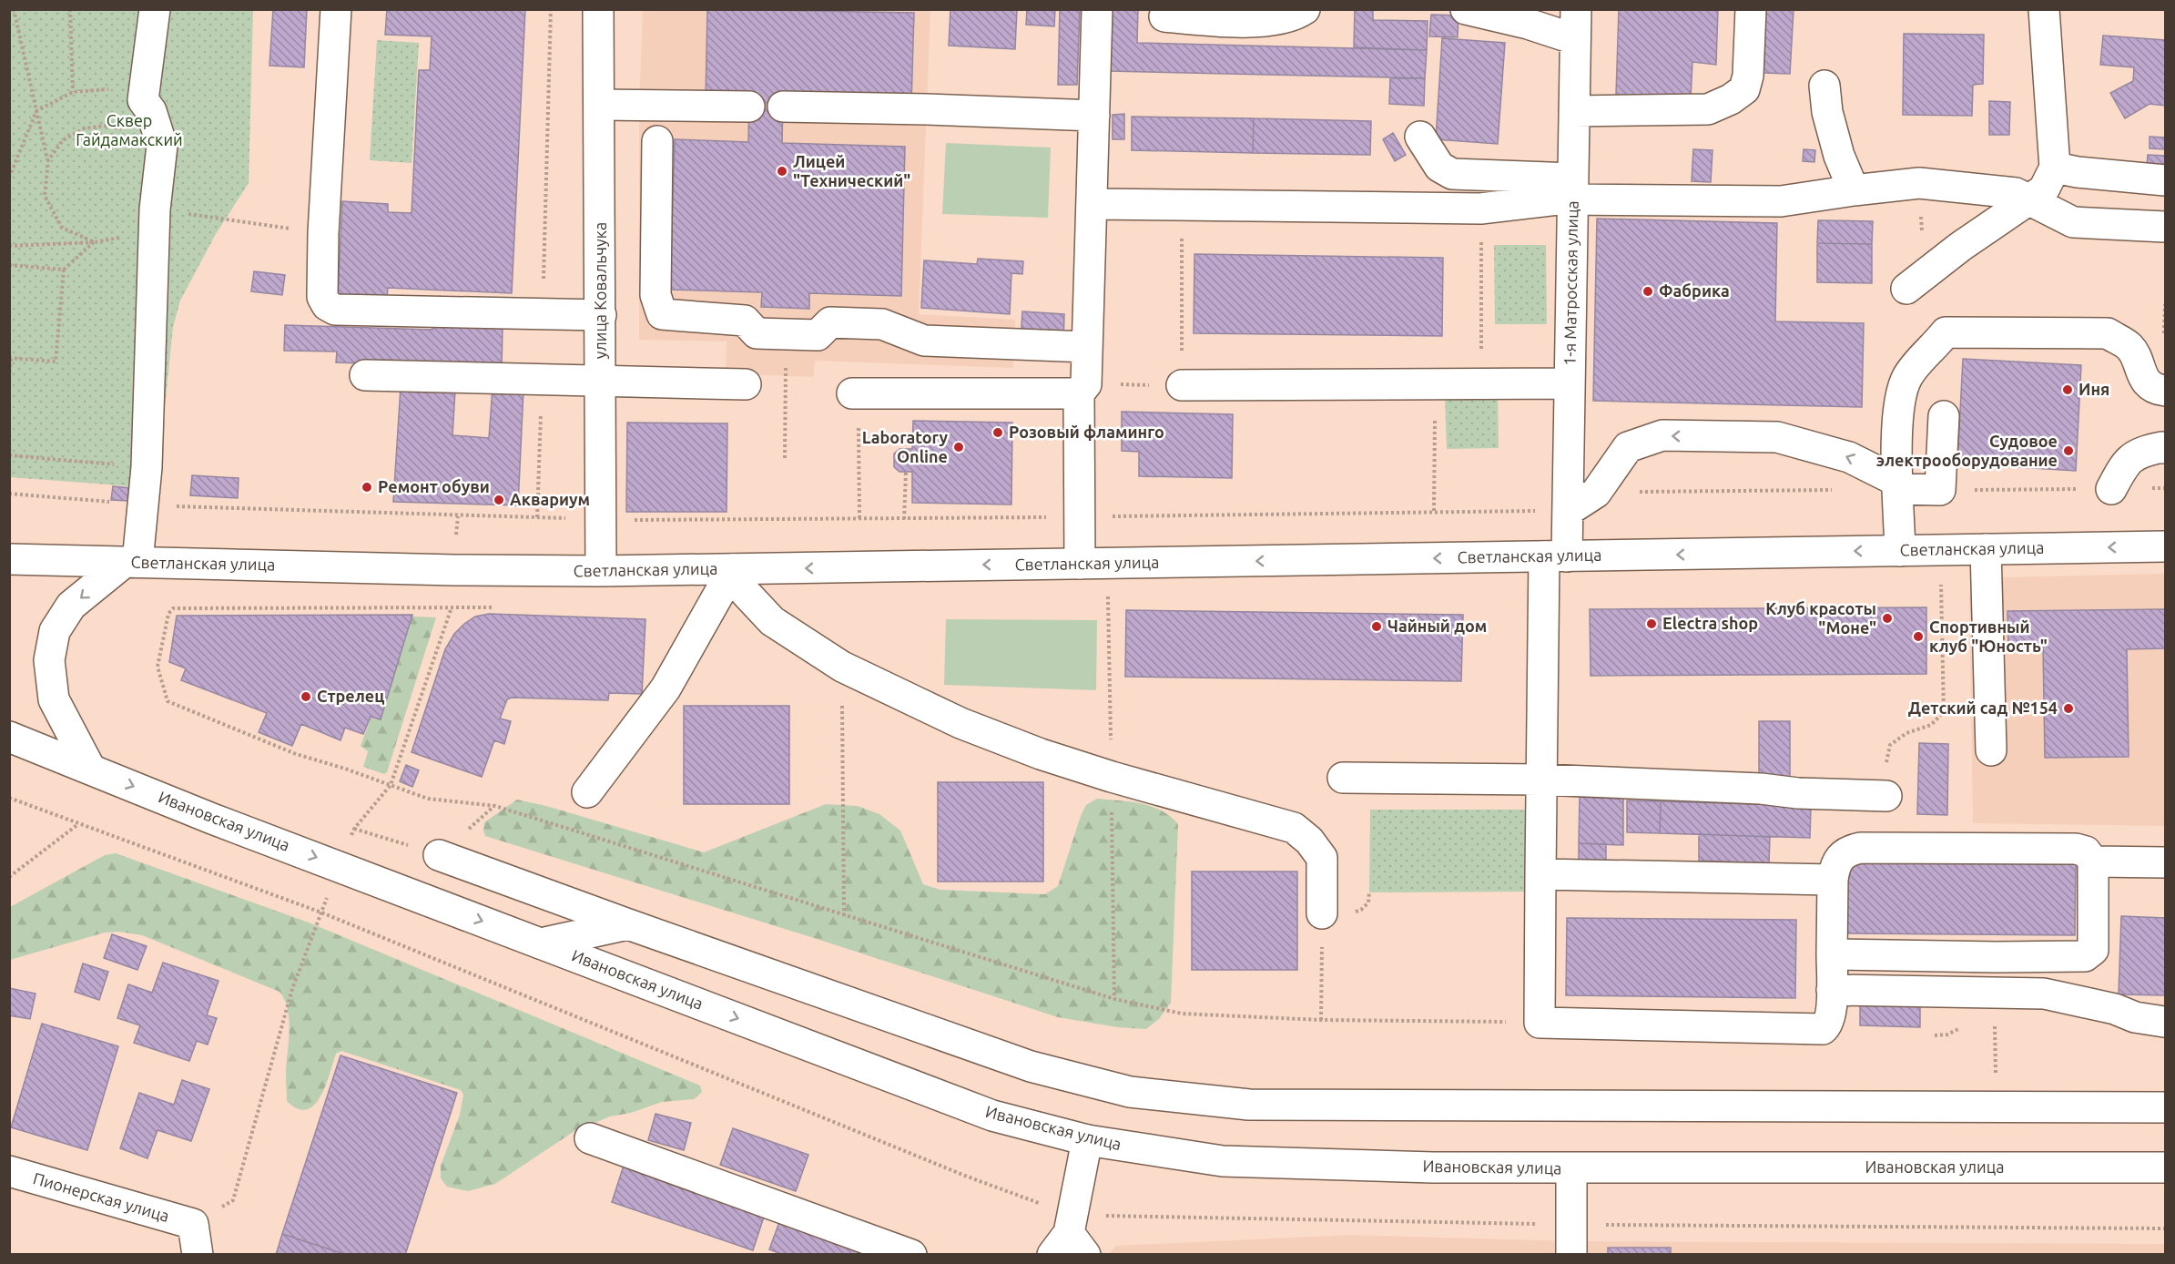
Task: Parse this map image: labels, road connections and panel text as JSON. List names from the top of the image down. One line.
{"streets":{"main road":["1-я Матросская улица","улица Ковальчука","Светланская улица","Ивановская улица","Пионерская улица"]},"crossings":[["1-я Матросская улица","Светланская улица"],["улица Ковальчука","Светланская улица"]],"parks":["Сквер Гайдамакский"],"places":["Лицей \"Технический\"","Фабрика","Иня","Розовый фламинго","Laboratory Online","Судовое электрооборудование","Ремонт обуви","Аквариум","Клуб красоты \"Моне\"","Electra shop","Чайный дом","Спортивный клуб \"Юность\"","Стрелец","Детский сад №154"]}
